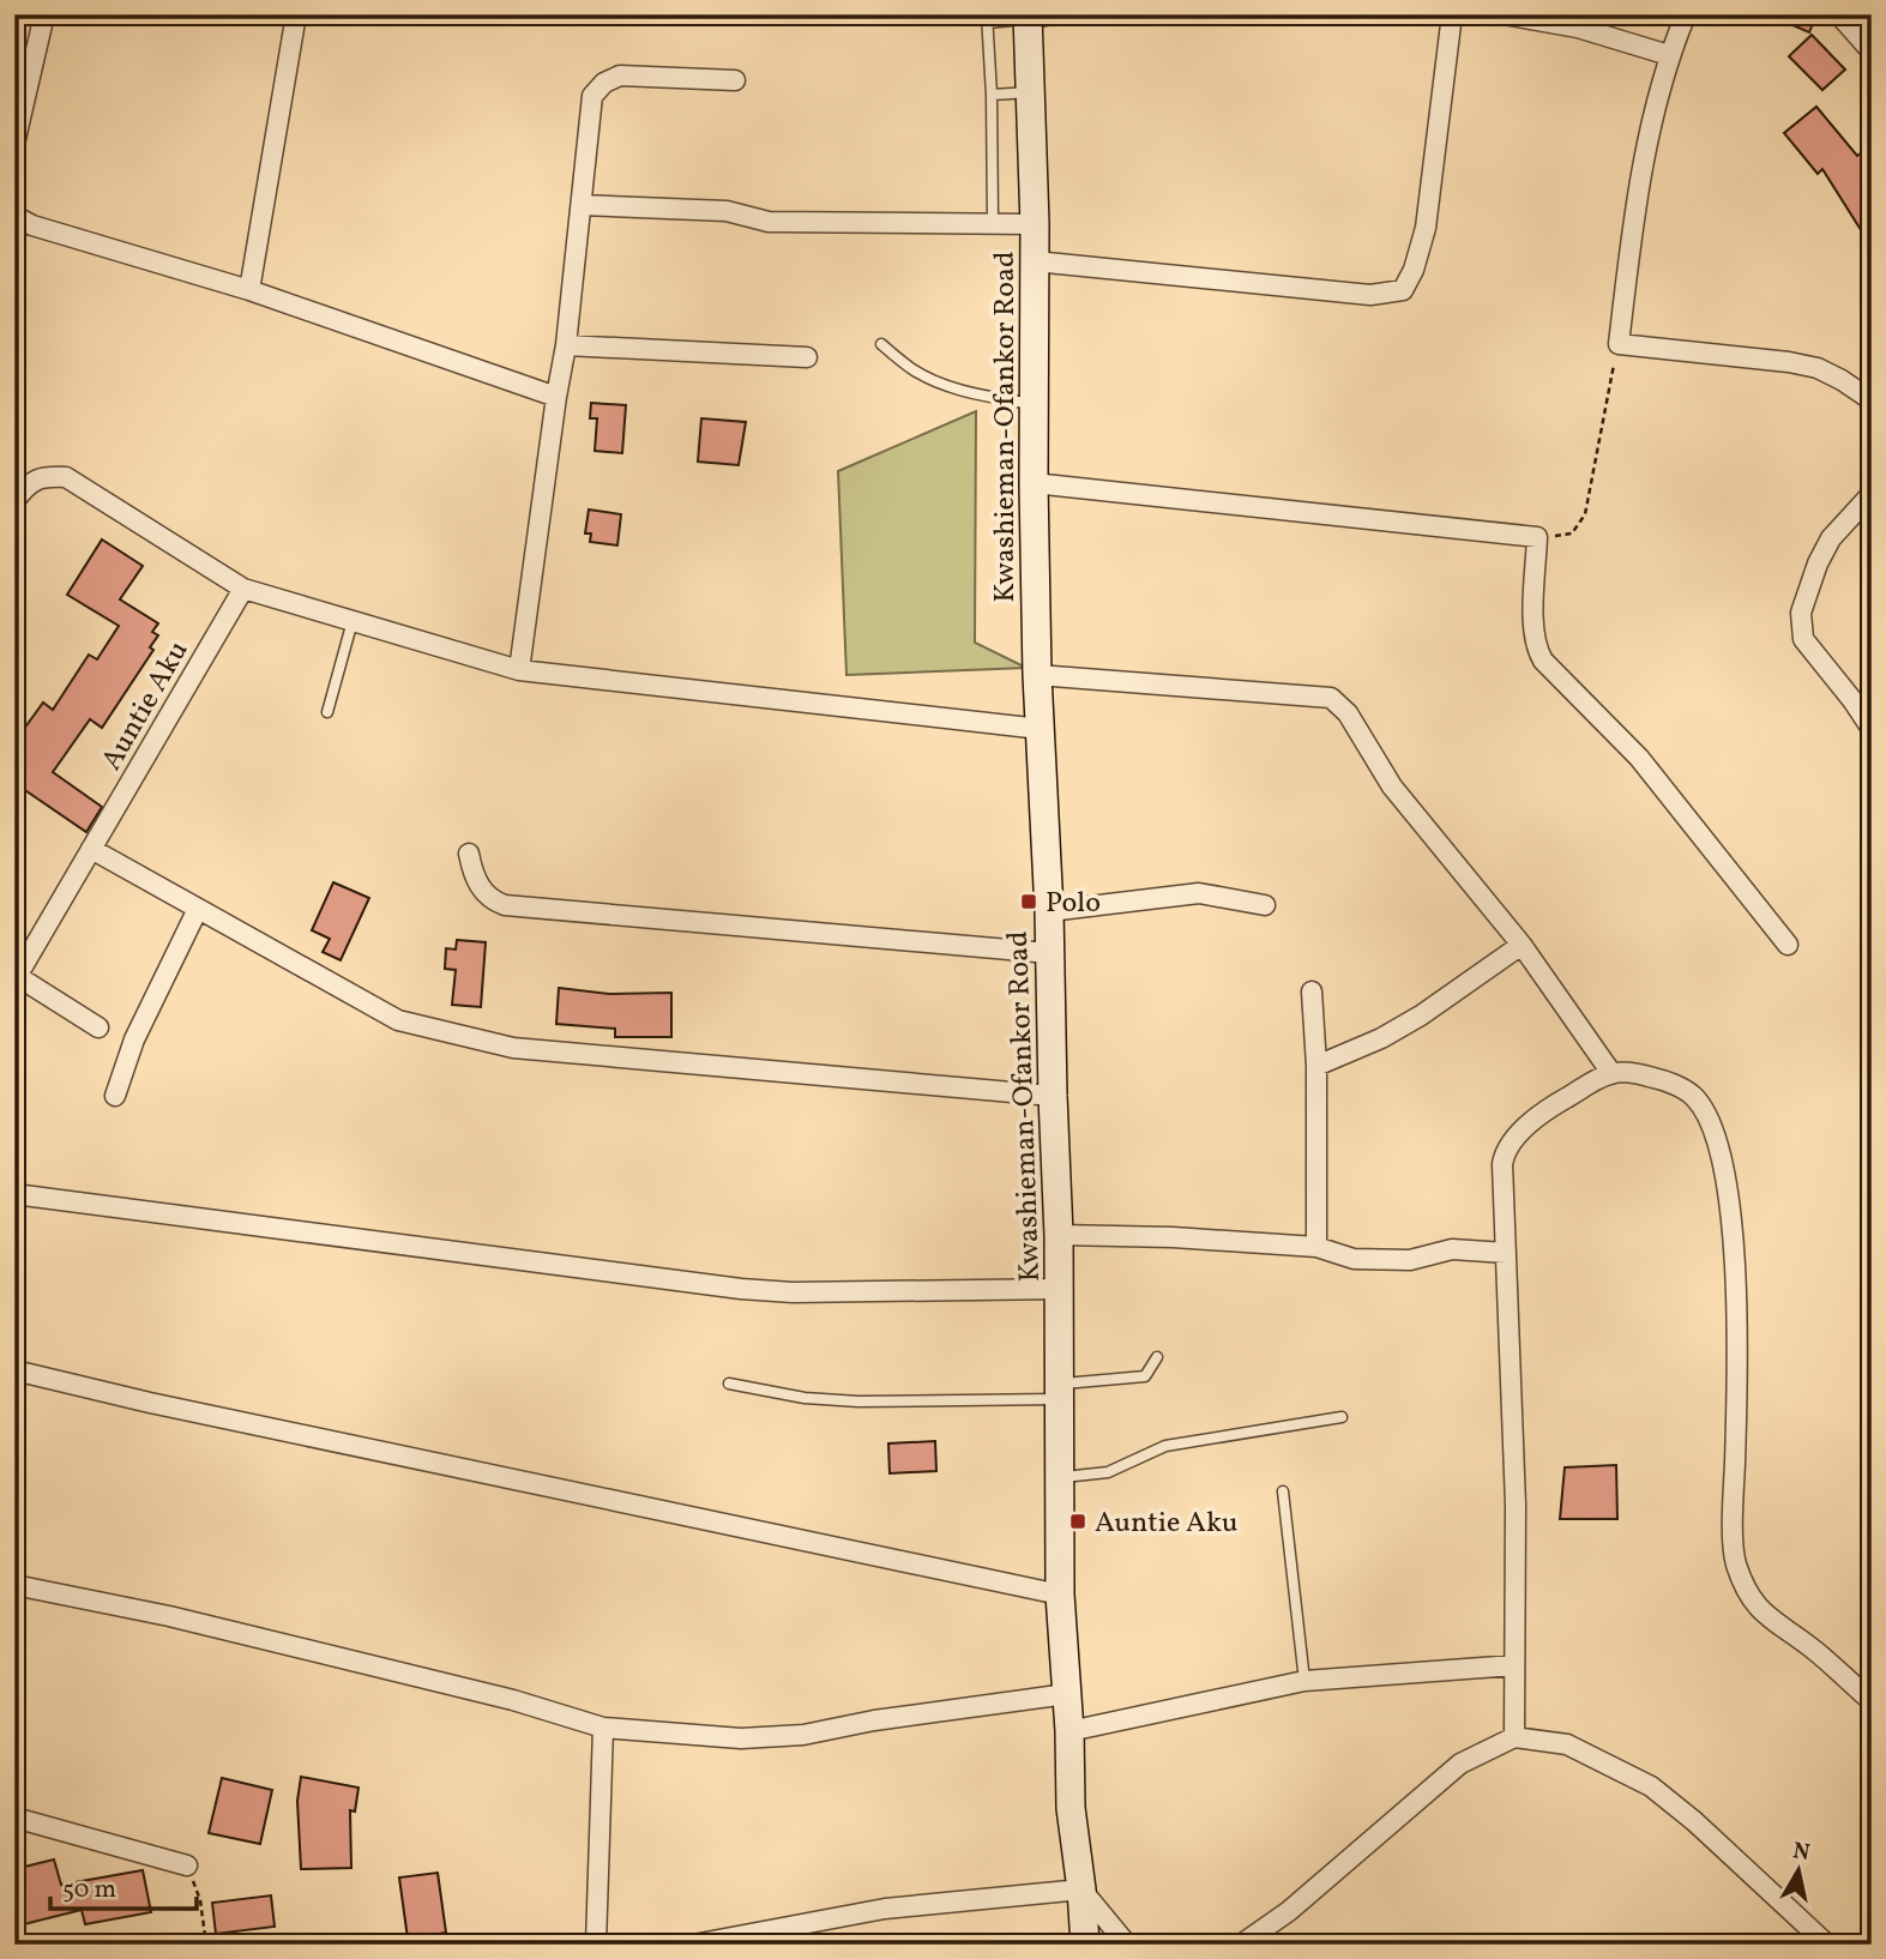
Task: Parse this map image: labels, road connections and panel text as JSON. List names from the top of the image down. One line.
{"streets":{"main road":["Kwashieman-Ofankor Road"],"street":["Auntie Aku"]},"places":{"transit":["Polo","Auntie Aku"]},"scale_bar":"50 m","north":"top"}
